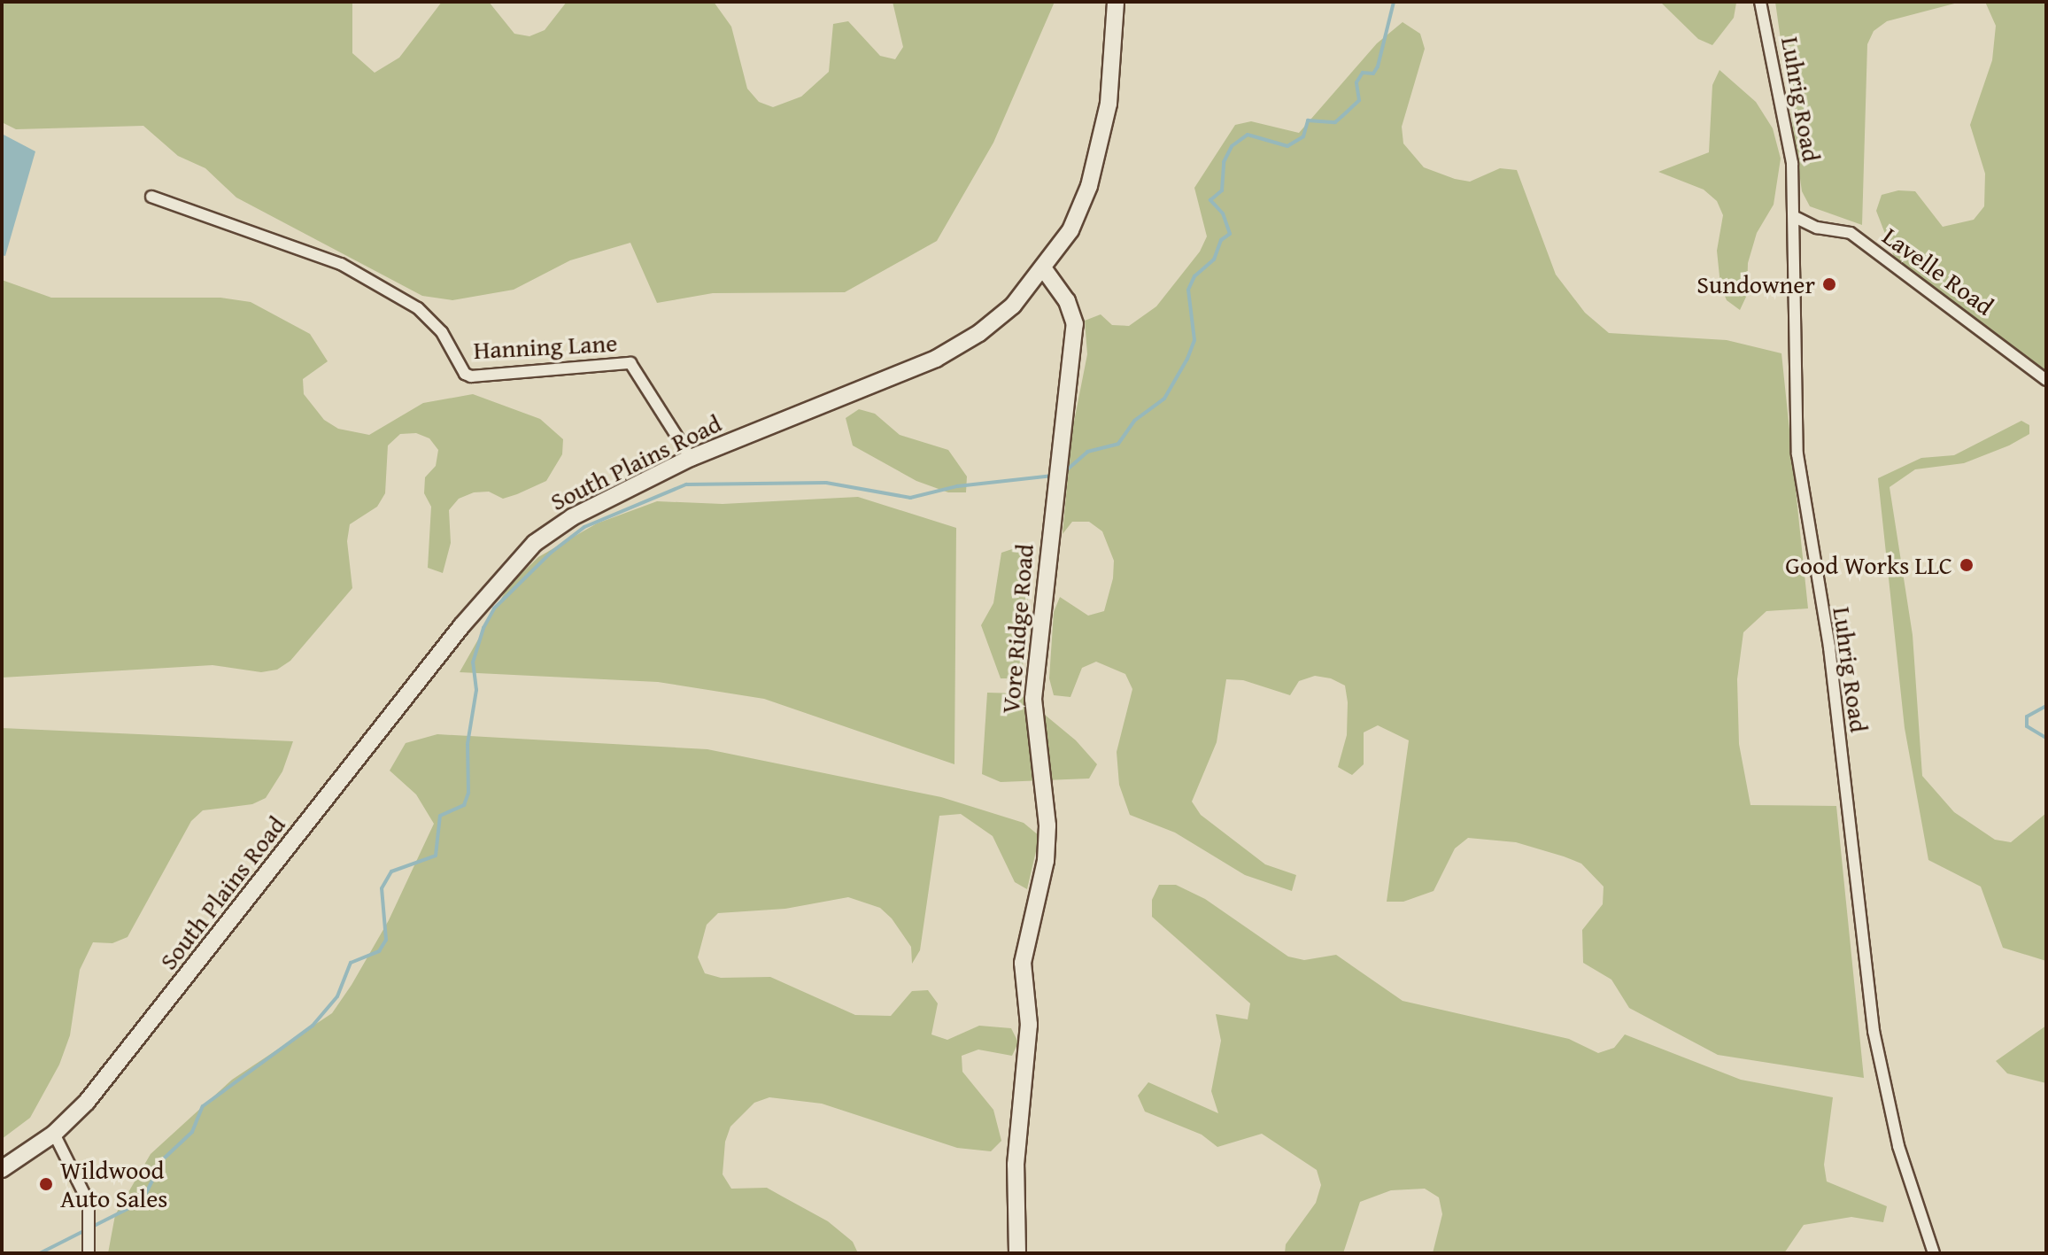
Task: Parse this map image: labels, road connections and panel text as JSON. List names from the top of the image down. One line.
{"streets":{"main road":["South Plains Road","Vore Ridge Road"],"street":["Luhrig Road","Lavelle Road","Hanning Lane"]},"crossings":[["Luhrig Road","Lavelle Road"],["Hanning Lane","South Plains Road"],["South Plains Road","Vore Ridge Road"]],"places":["Sundowner","Good Works LLC","Wildwood Auto Sales"]}
